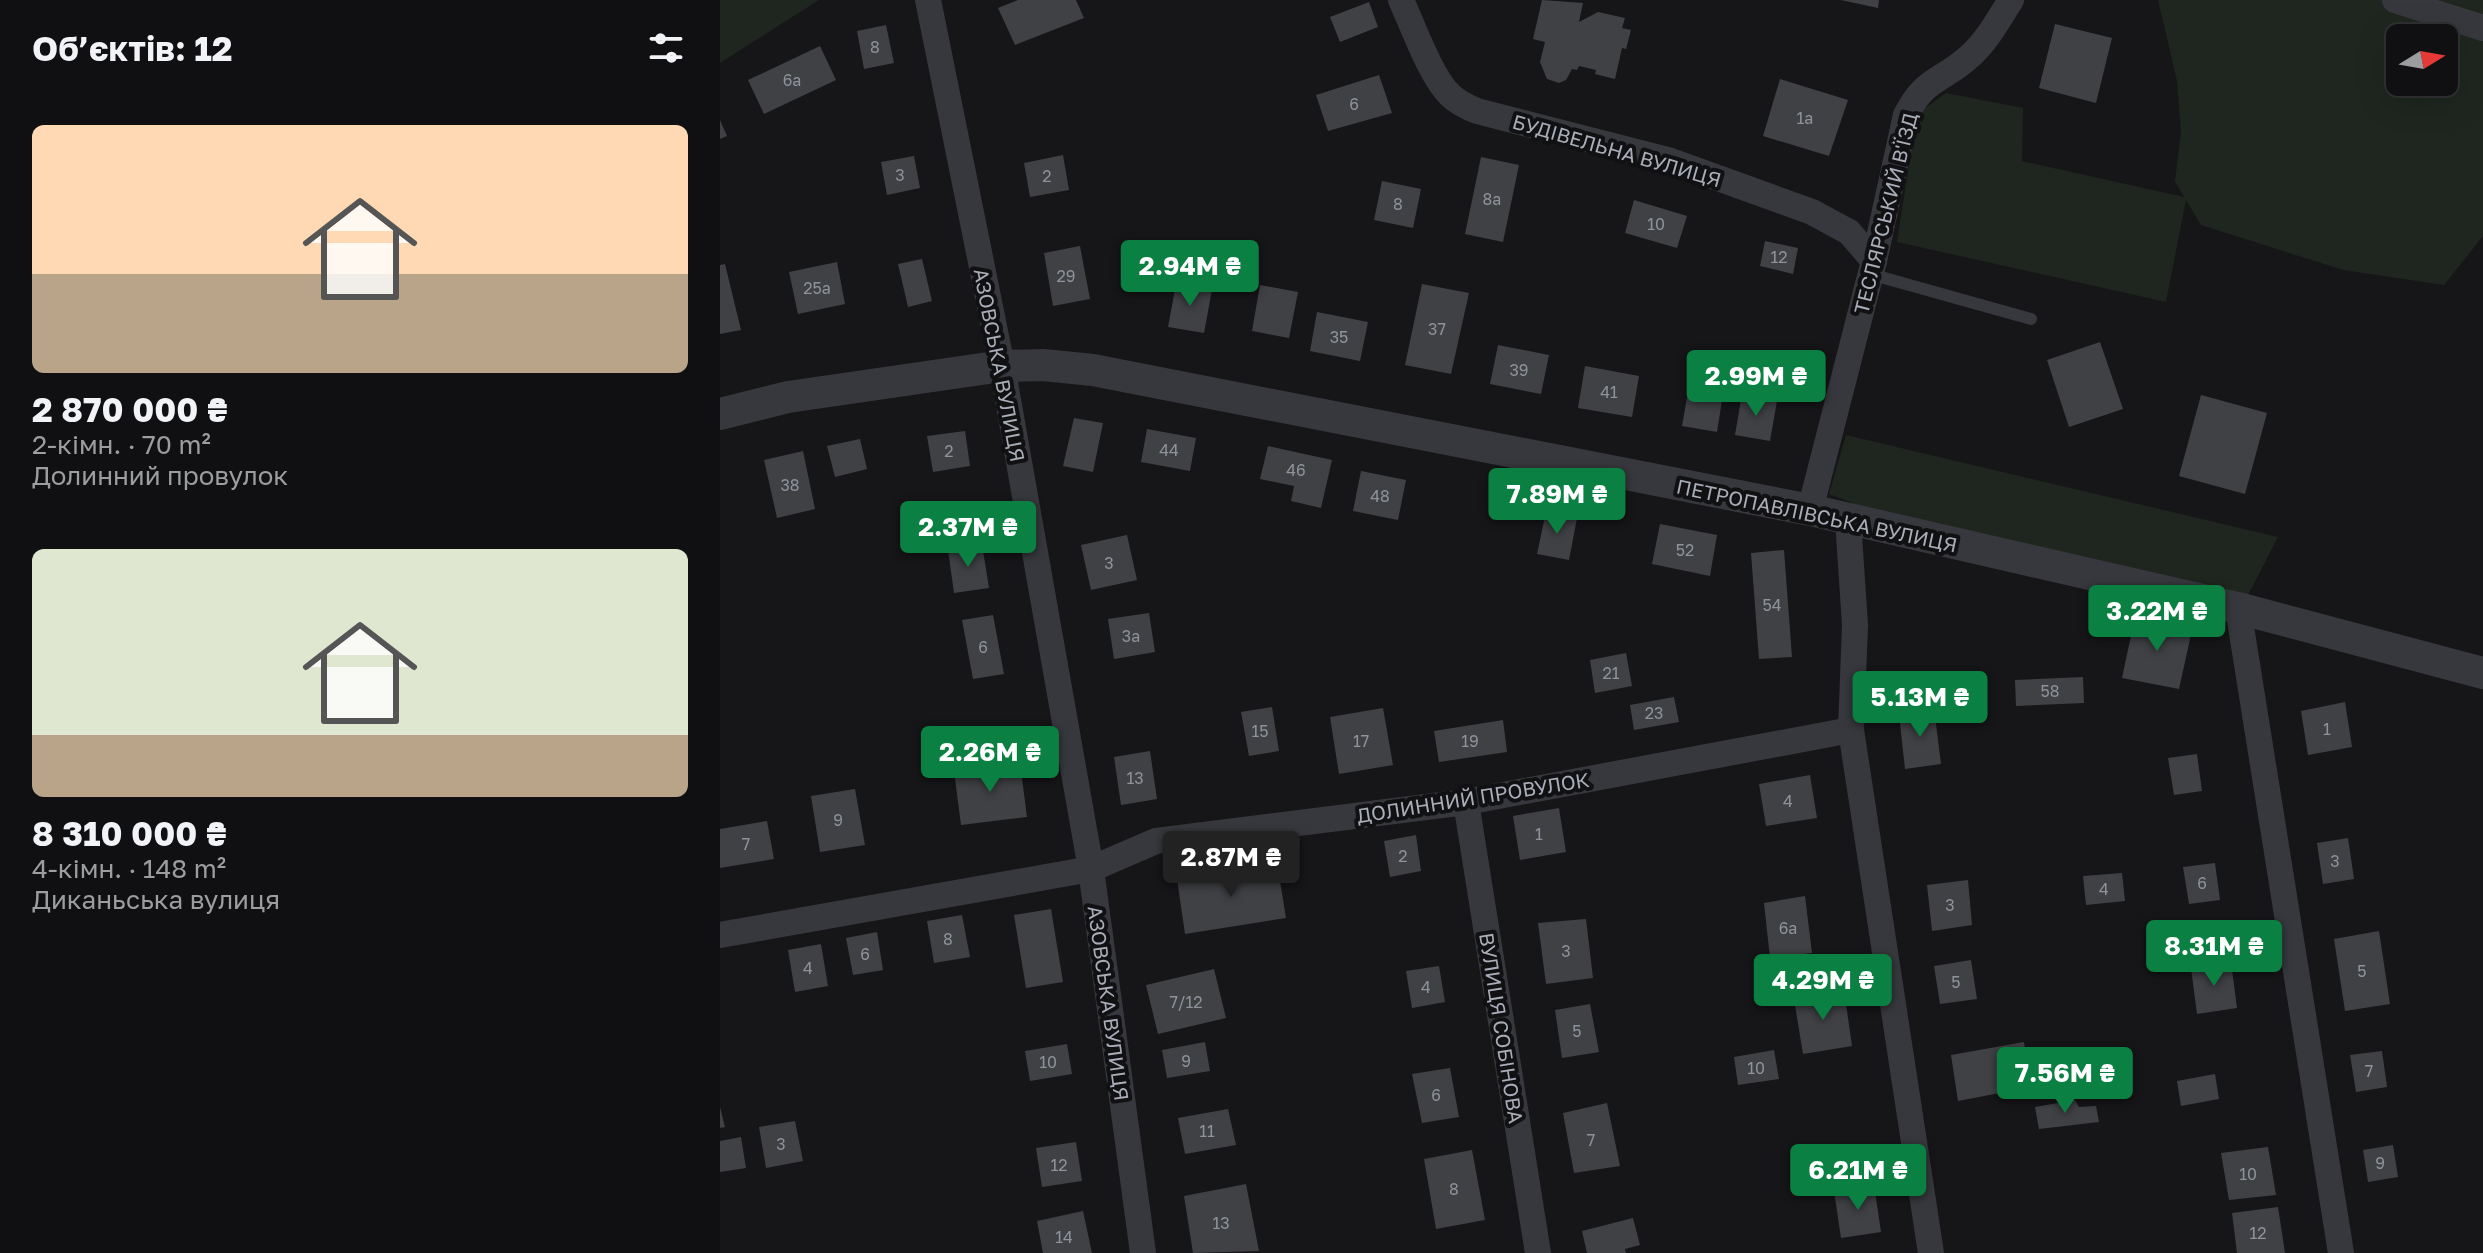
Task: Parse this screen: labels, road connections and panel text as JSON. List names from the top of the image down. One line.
{"streets":{"street":["БУДІВЕЛЬНА ВУЛИЦЯ","ТЕСЛЯРСЬКИЙ В'ЇЗД","АЗОВСЬКА ВУЛИЦЯ","ПЕТРОПАВЛІВСЬКА ВУЛИЦЯ","ДОЛИННИЙ ПРОВУЛОК","ВУЛИЦЯ СОБІНОВА"]},"crossings":[["БУДІВЕЛЬНА ВУЛИЦЯ","ТЕСЛЯРСЬКИЙ В'ЇЗД"],["ТЕСЛЯРСЬКИЙ В'ЇЗД","ПЕТРОПАВЛІВСЬКА ВУЛИЦЯ"],["АЗОВСЬКА ВУЛИЦЯ","ПЕТРОПАВЛІВСЬКА ВУЛИЦЯ"],["АЗОВСЬКА ВУЛИЦЯ","ДОЛИННИЙ ПРОВУЛОК"],["ДОЛИННИЙ ПРОВУЛОК","ВУЛИЦЯ СОБІНОВА"]],"house_numbers":["8","6а","6","1а","3","2","8а","8","10","12","29","25а","37","35","39","41","44","2","46","38","48","52","3","54","3а","6","21","58","23","1","15","17","19","13","4","9","1","7","2","3","6","4","3","6а","8","3","6","4","5","5","4","7/12","5","9","10","10","7","6","11","7","3","9","12","10","8","13","12","14"],"north":"right","page":{"heading":"Об’єктів: 12","list":[{"name":"2 870 000 ₴","note":"2-кімн. · 70 m² · Долинний провулок"},{"name":"8 310 000 ₴","note":"4-кімн. · 148 m² · Диканьська вулиця"}],"price":["2.94M ₴","2.99M ₴","7.89M ₴","2.37M ₴","3.22M ₴","5.13M ₴","2.26M ₴","2.87M ₴","8.31M ₴","4.29M ₴","7.56M ₴","6.21M ₴"]}}
